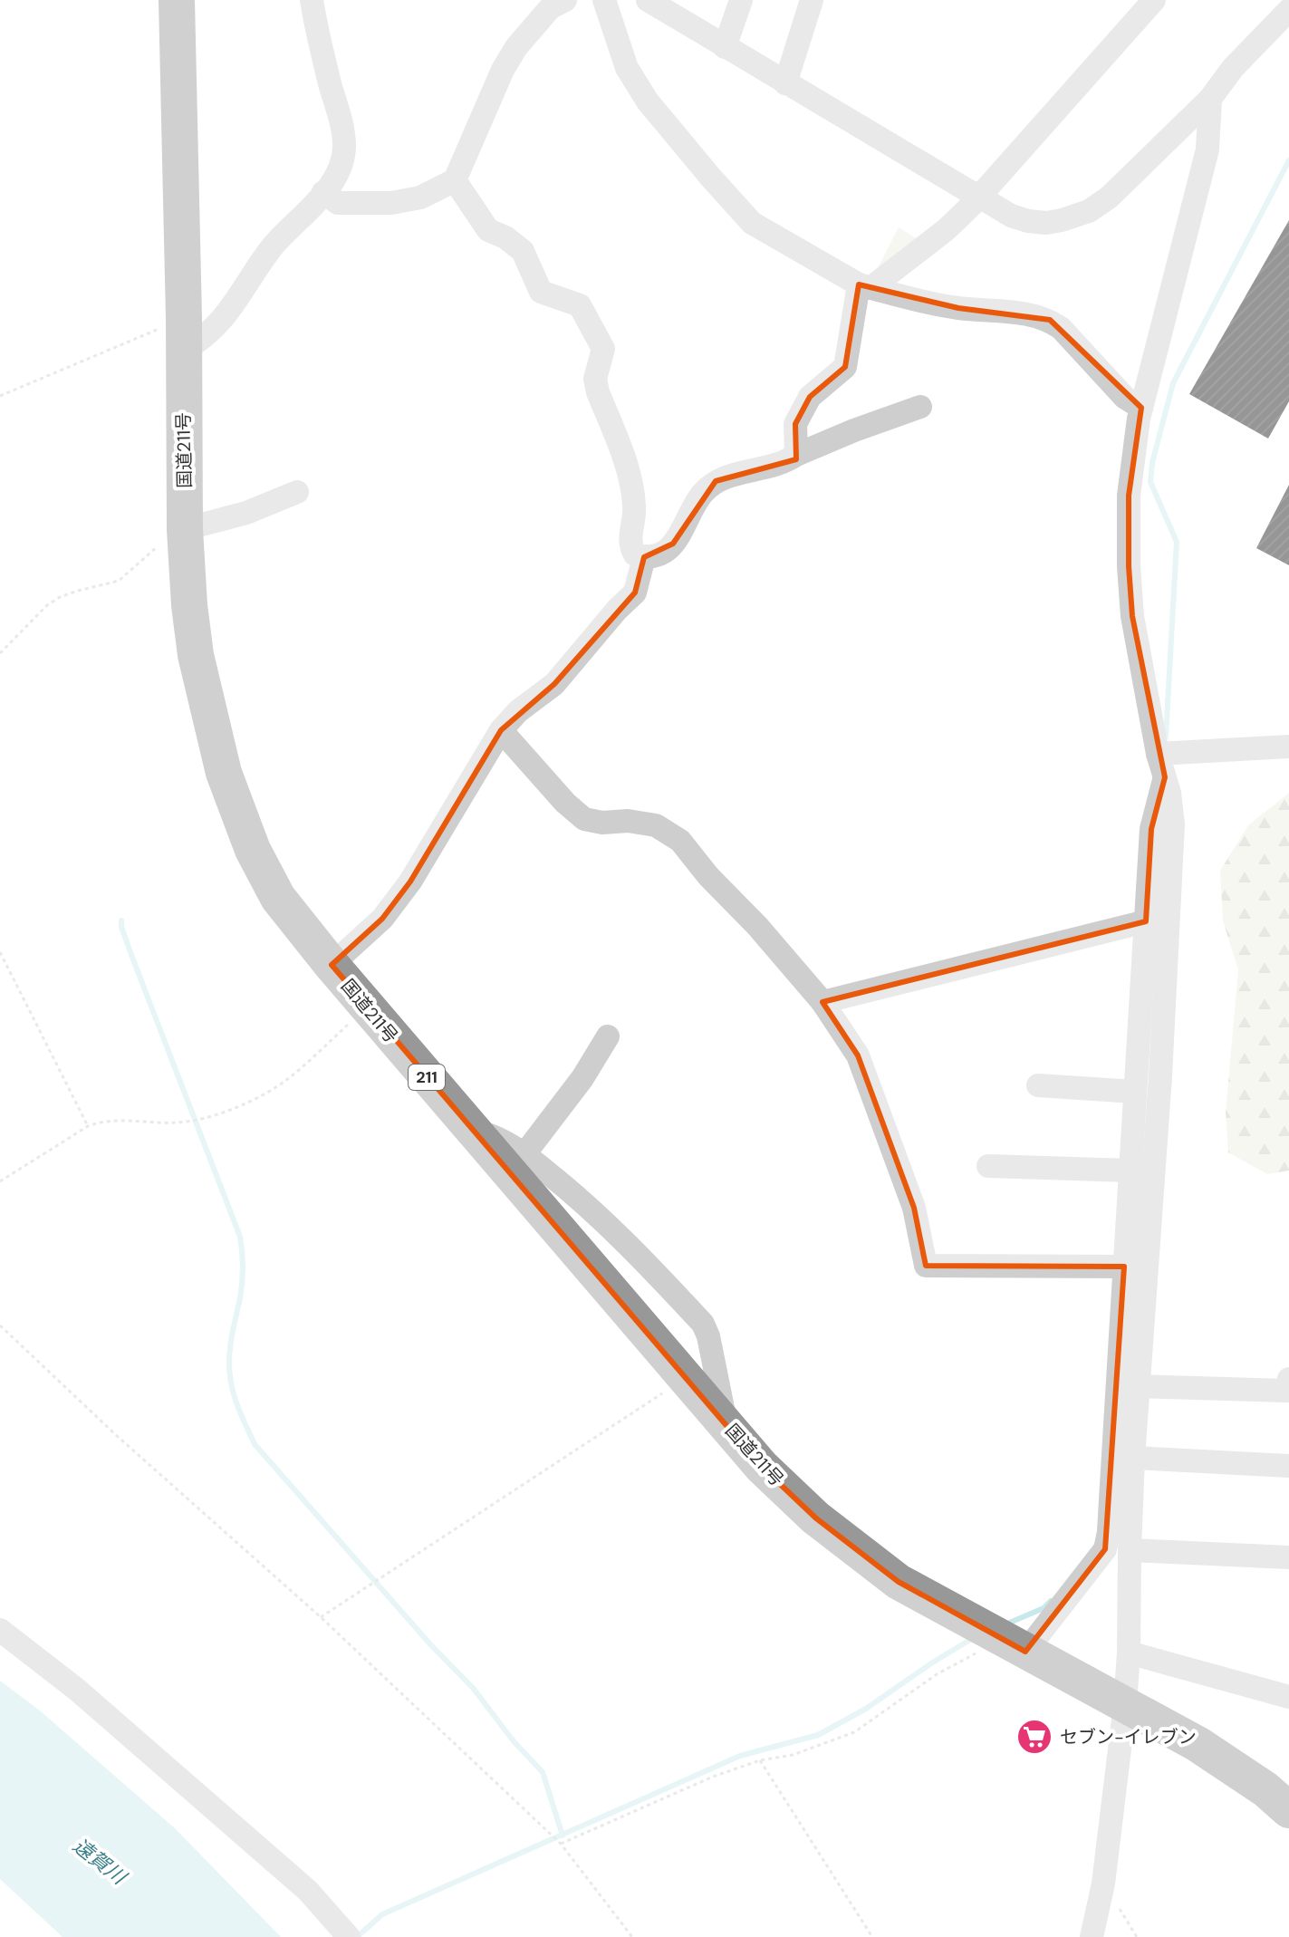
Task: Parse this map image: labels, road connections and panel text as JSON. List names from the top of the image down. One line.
{"streets":{"highway":["国道211号","211"]},"water":["遠賀川"],"places":{"supermarket":["セブン-イレブン"]}}
